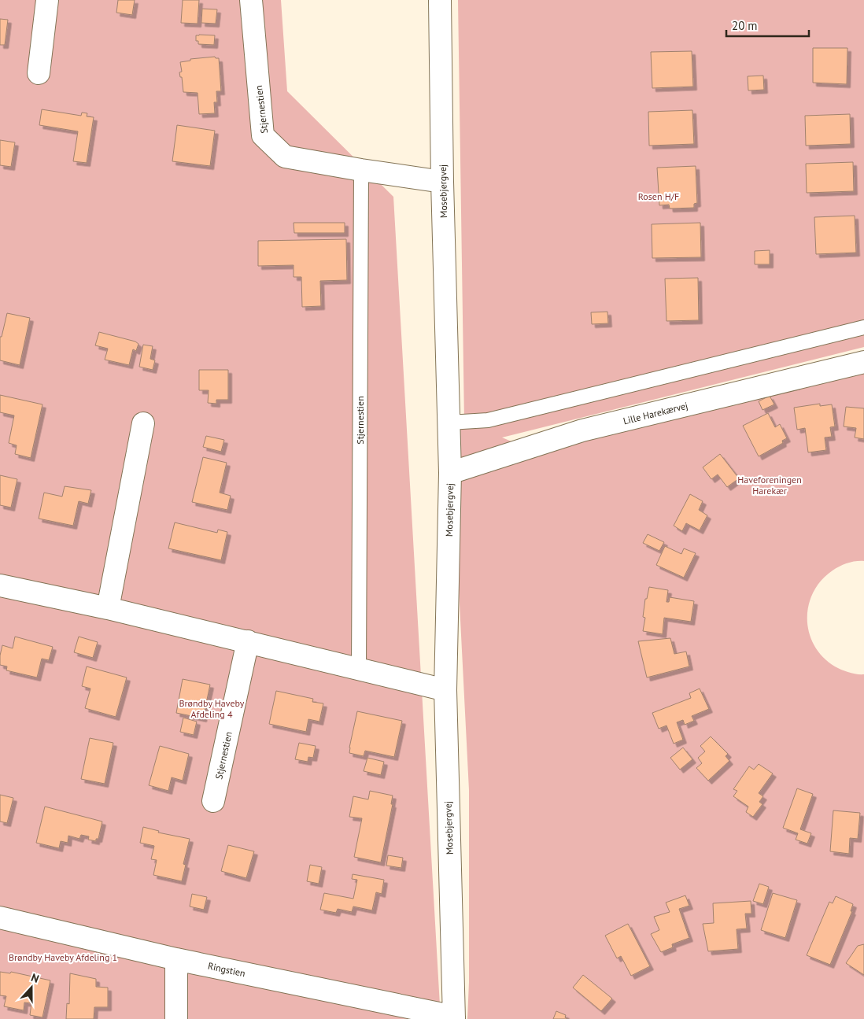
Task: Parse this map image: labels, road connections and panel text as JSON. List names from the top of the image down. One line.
{"streets":{"street":["Stjernestien","Mosebjergvej","Lille Harekærvej","Ringstien"]},"crossings":[["Stjernestien","Mosebjergvej"],["Mosebjergvej","Lille Harekærvej"],["Mosebjergvej","Ringstien"]],"parks":["Rosen H/F","Haveforeningen Harekær","Brøndby Haveby Afdeling 4","Brøndby Haveby Afdeling 1"],"scale_bar":"20 m","north":"top"}
